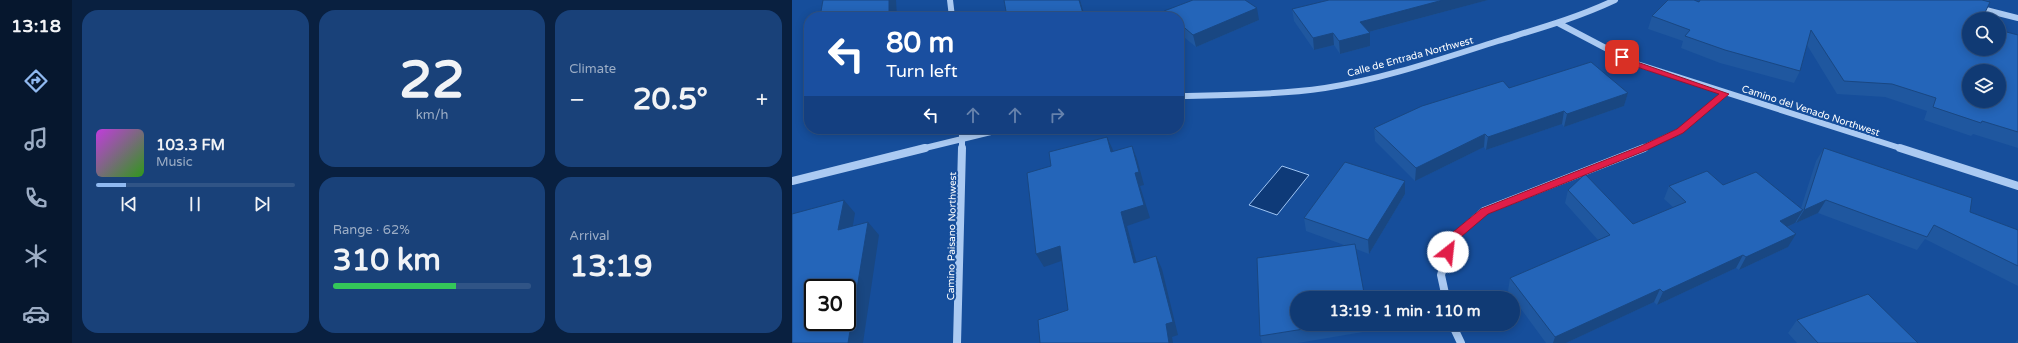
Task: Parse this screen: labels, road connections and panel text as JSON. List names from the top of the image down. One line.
{"streets":{"street":["Calle de Entrada Northwest","Camino del Venado Northwest","Camino Paisano Northwest"]},"crossings":[["Calle de Entrada Northwest","Camino del Venado Northwest"]],"page":{"tabs":"13:18","tile":[["22","km/h"],"Climate",["Range · 62%","310 km"],["Arrival","13:19"]],"turn":["80 m","Turn left"],"heat":["−","20.5°","+"],"song":["103.3 FM","Music"],"limit":"30","trip":"13:19 · 1 min · 110 m"}}
